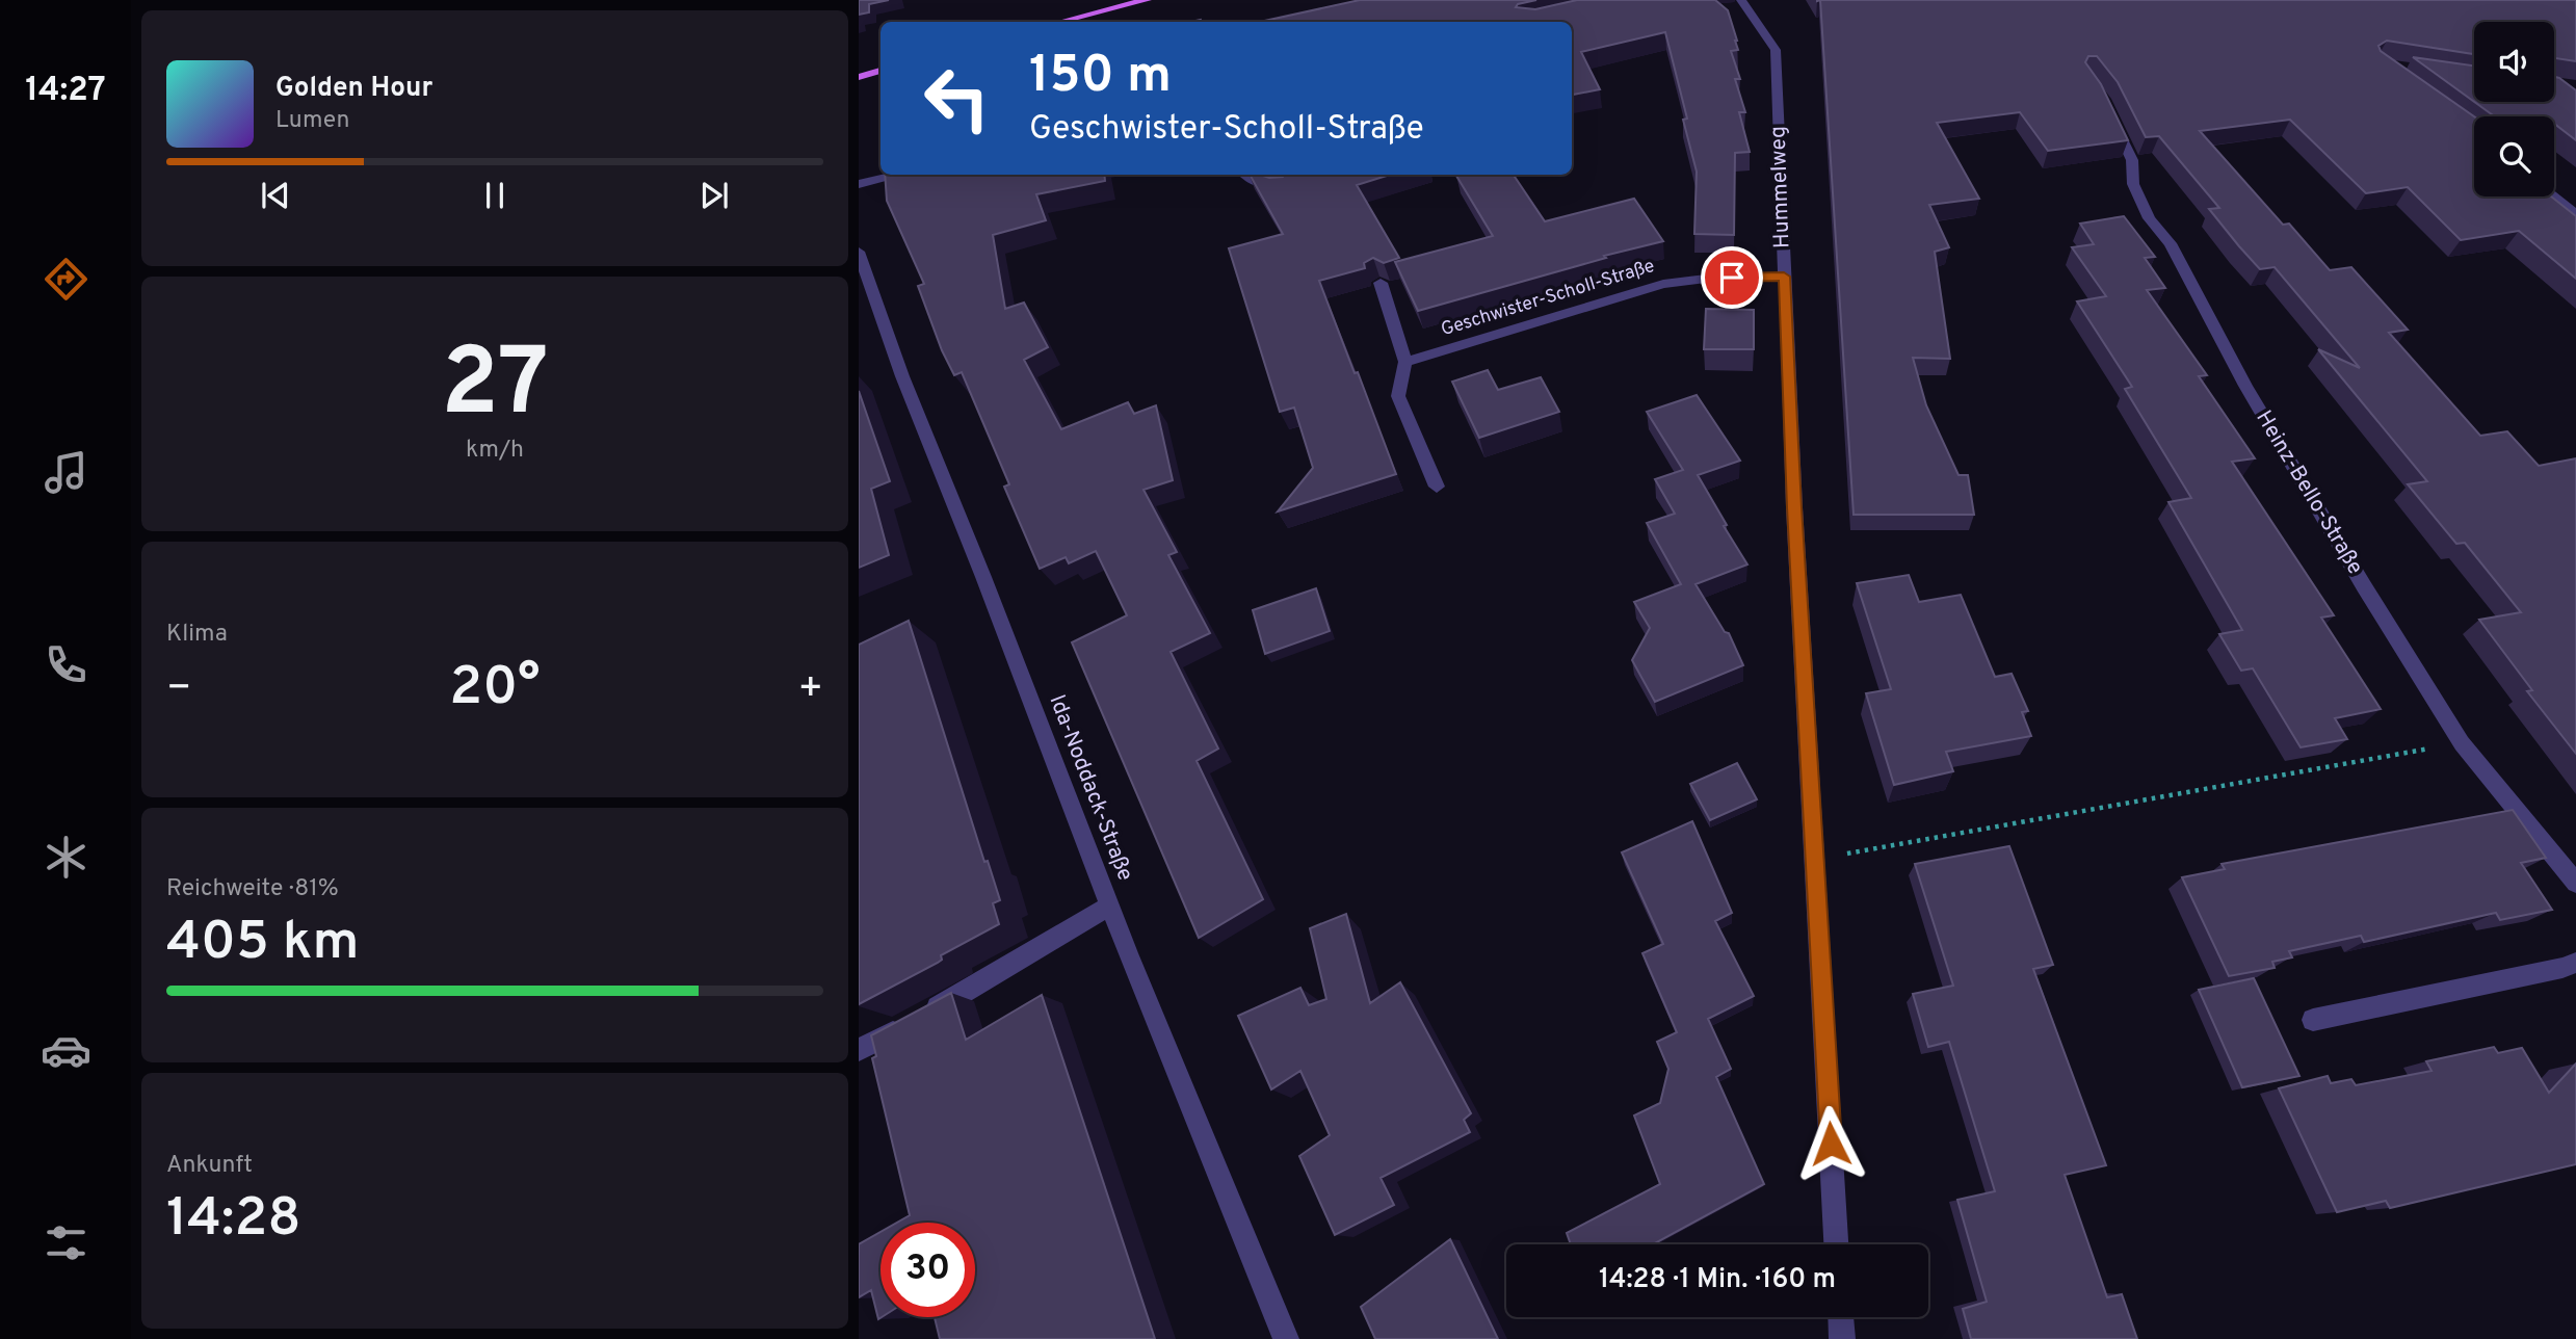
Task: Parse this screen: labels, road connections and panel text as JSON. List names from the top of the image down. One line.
{"streets":{"street":["Hummelweg","Geschwister-Scholl-Straße","Heinz-Bello-Straße","Ida-Noddack-Straße"]},"crossings":[["Hummelweg","Geschwister-Scholl-Straße"]],"page":{"tabs":"14:27","turn":["150 m","Geschwister-Scholl-Straße"],"song":["Golden Hour","Lumen"],"tile":[["27","km/h"],"Klima",["Reichweite · 81%","405 km"],["Ankunft","14:28"]],"heat":["−","20°","+"],"limit":"30","trip":"14:28 · 1 Min. · 160 m"}}
